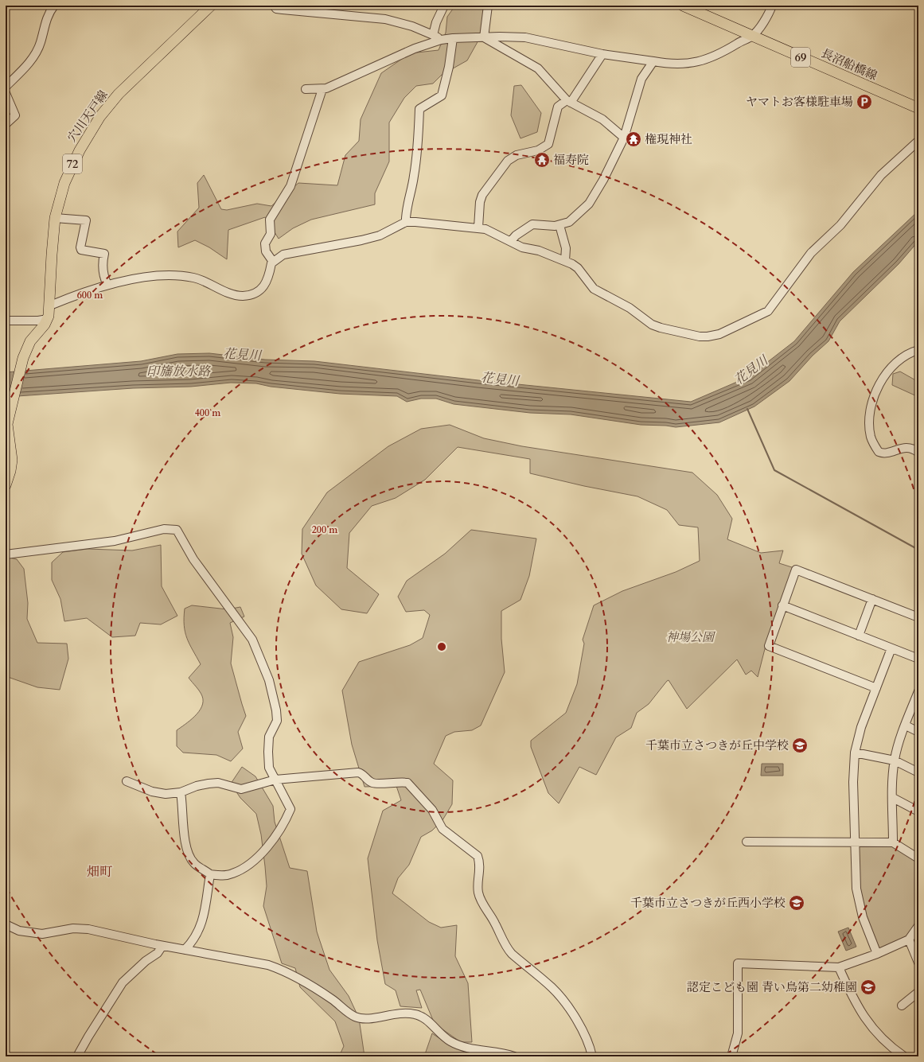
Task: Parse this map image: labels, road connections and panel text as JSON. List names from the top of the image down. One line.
{"streets":{"main road":["69","長沼船橋線","穴川天戸線","72"]},"crossings":[["穴川天戸線","72"]],"districts":["畑町"],"water":["花見川","印旛放水路"],"parks":["神場公園"],"places":{"parking":["ヤマトお客様駐車場"],"temple":["権現神社","福寿院"],"school or university":["千葉市立さつきが丘中学校","千葉市立さつきが丘西小学校","認定こども園 青い鳥第二幼稚園"]},"rings":["600 m","400 m","200 m"]}
